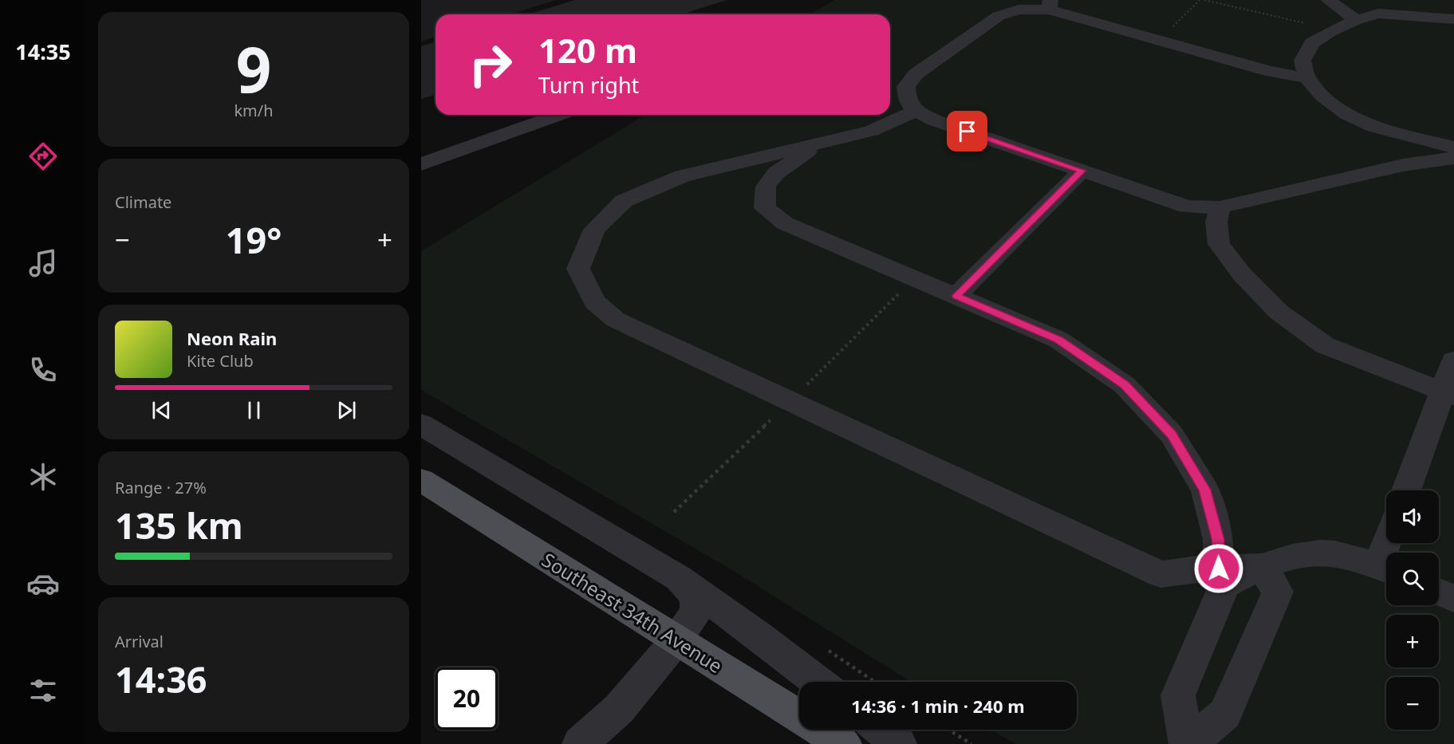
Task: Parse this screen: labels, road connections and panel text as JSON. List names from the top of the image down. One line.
{"streets":{"main road":["Southeast 34th Avenue"]},"page":{"tabs":"14:35","tile":[["9","km/h"],"Climate",["Range · 27%","135 km"],["Arrival","14:36"]],"turn":["120 m","Turn right"],"heat":["−","19°","+"],"song":["Neon Rain","Kite Club"],"map_buttons":["+","−"],"limit":"20","trip":"14:36 · 1 min · 240 m"}}
